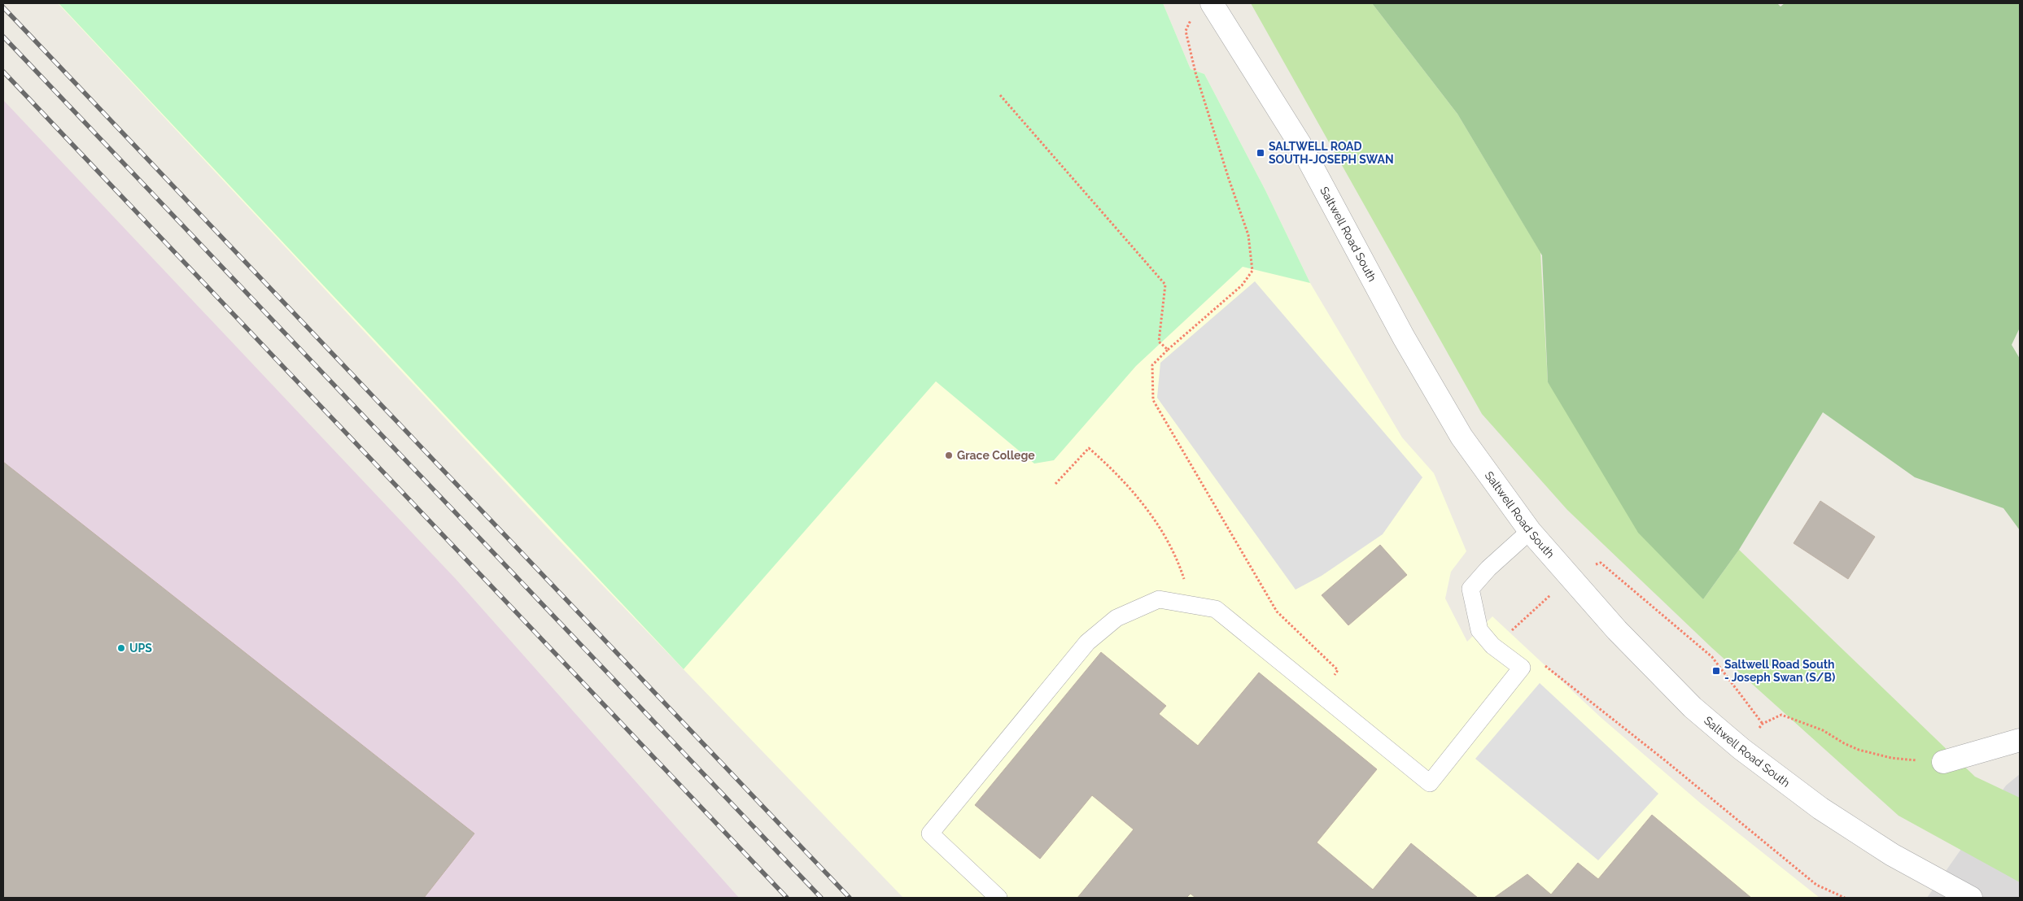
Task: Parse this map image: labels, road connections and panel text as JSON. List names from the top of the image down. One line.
{"streets":{"street":["Saltwell Road South"]},"places":{"transit":["SALTWELL ROAD SOUTH-JOSEPH SWAN","Saltwell Road South - Joseph Swan (S/B)"],"other":["Grace College","UPS"]}}
